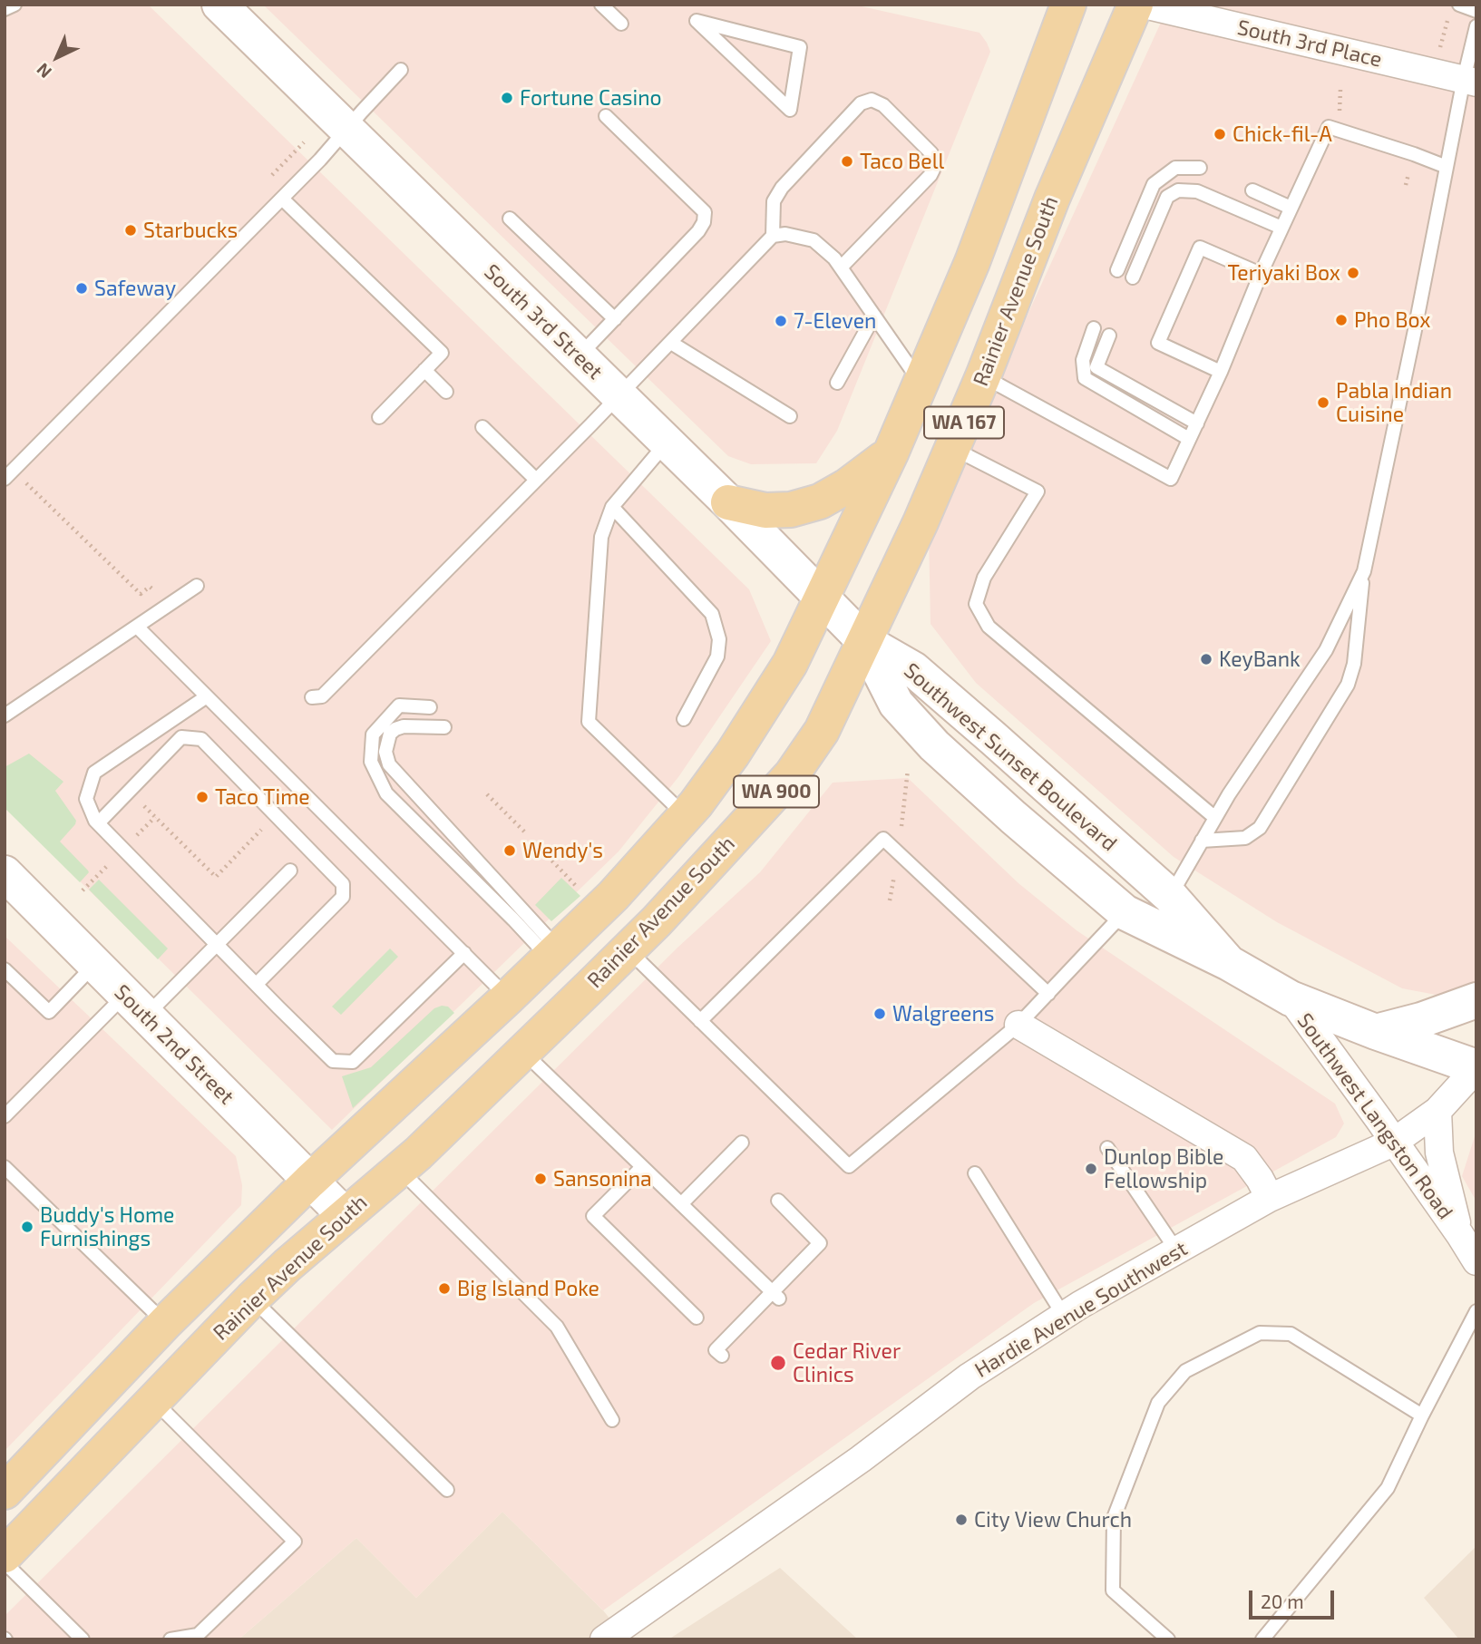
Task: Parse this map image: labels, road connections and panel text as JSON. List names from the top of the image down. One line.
{"streets":{"main road":["Rainier Avenue South","South 3rd Street","WA 167","Southwest Sunset Boulevard","WA 900","South 2nd Street"],"street":["South 3rd Place","Southwest Langston Road","Hardie Avenue Southwest"]},"crossings":[["Rainier Avenue South","South 3rd Street"],["Rainier Avenue South","Southwest Sunset Boulevard"],["Rainier Avenue South","South 2nd Street"],["South 3rd Street","WA 167"],["South 3rd Street","Southwest Sunset Boulevard"],["Southwest Sunset Boulevard","Southwest Langston Road"],["Southwest Sunset Boulevard","Hardie Avenue Southwest"],["Southwest Langston Road","Hardie Avenue Southwest"]],"places":["Fortune Casino","Chick-fil-A","Taco Bell","Starbucks","Teriyaki Box","Safeway","Pho Box","7-Eleven","Pabla Indian Cuisine","KeyBank","Taco Time","Wendy's","Walgreens","Dunlop Bible Fellowship","Sansonina","Buddy's Home Furnishings","Big Island Poke","Cedar River Clinics","City View Church"],"scale_bar":"20 m","north":"bottom left"}
